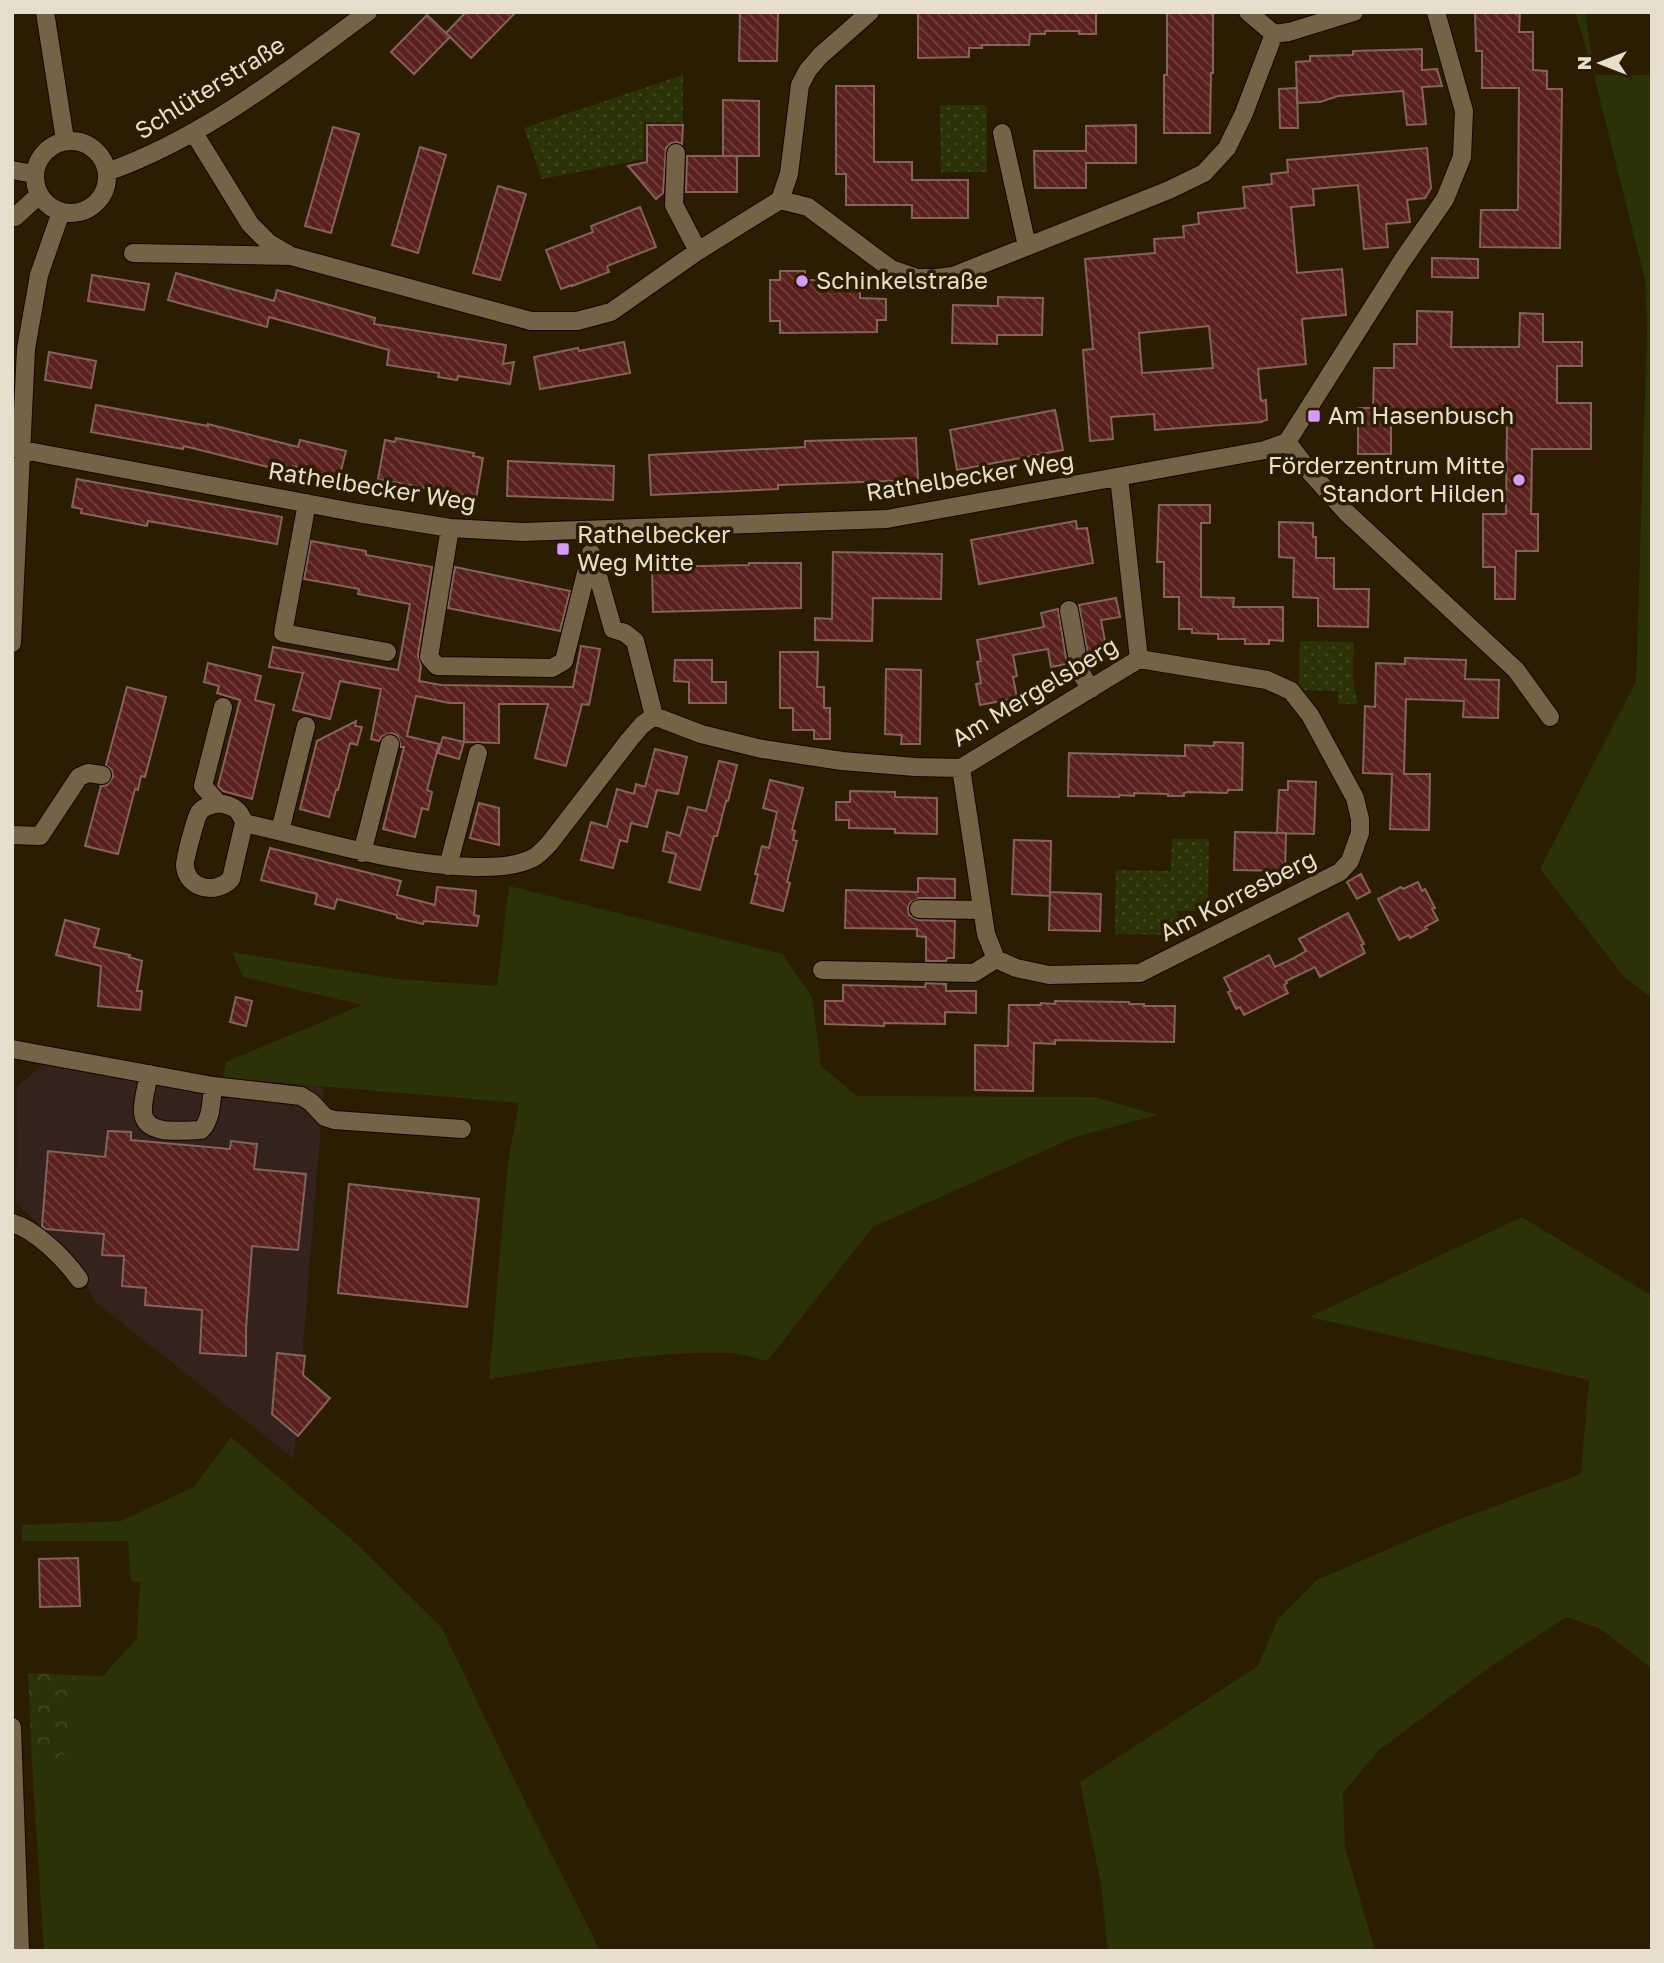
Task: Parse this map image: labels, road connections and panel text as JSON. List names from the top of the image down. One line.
{"streets":{"street":["Schlüterstraße","Rathelbecker Weg","Am Mergelsberg","Am Korresberg"]},"crossings":[["Rathelbecker Weg","Am Mergelsberg"],["Am Mergelsberg","Am Korresberg"]],"places":{"other":["Schinkelstraße","Förderzentrum Mitte Standort Hilden"],"transit":["Am Hasenbusch","Rathelbecker Weg Mitte"]},"north":"left"}
